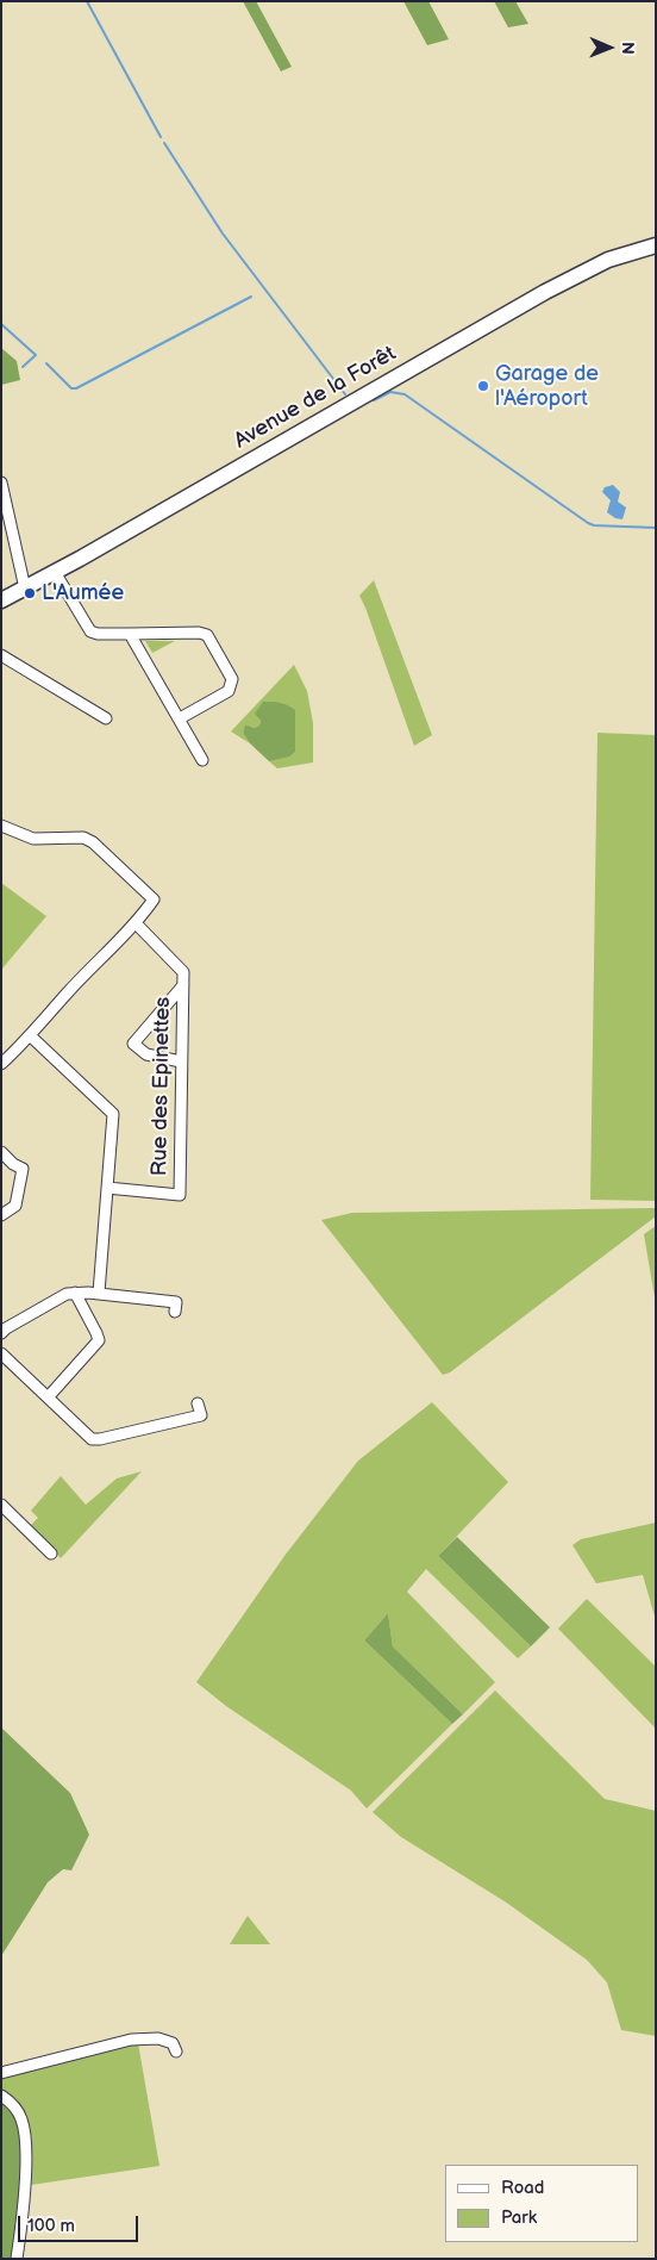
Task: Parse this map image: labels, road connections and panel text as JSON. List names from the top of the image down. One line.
{"streets":{"main road":["Avenue de la Forêt"],"street":["Rue des Epinettes"]},"places":["Garage de l'Aéroport","L'Aumée"],"legend":["Road","Park"],"scale_bar":"100 m","north":"right"}
